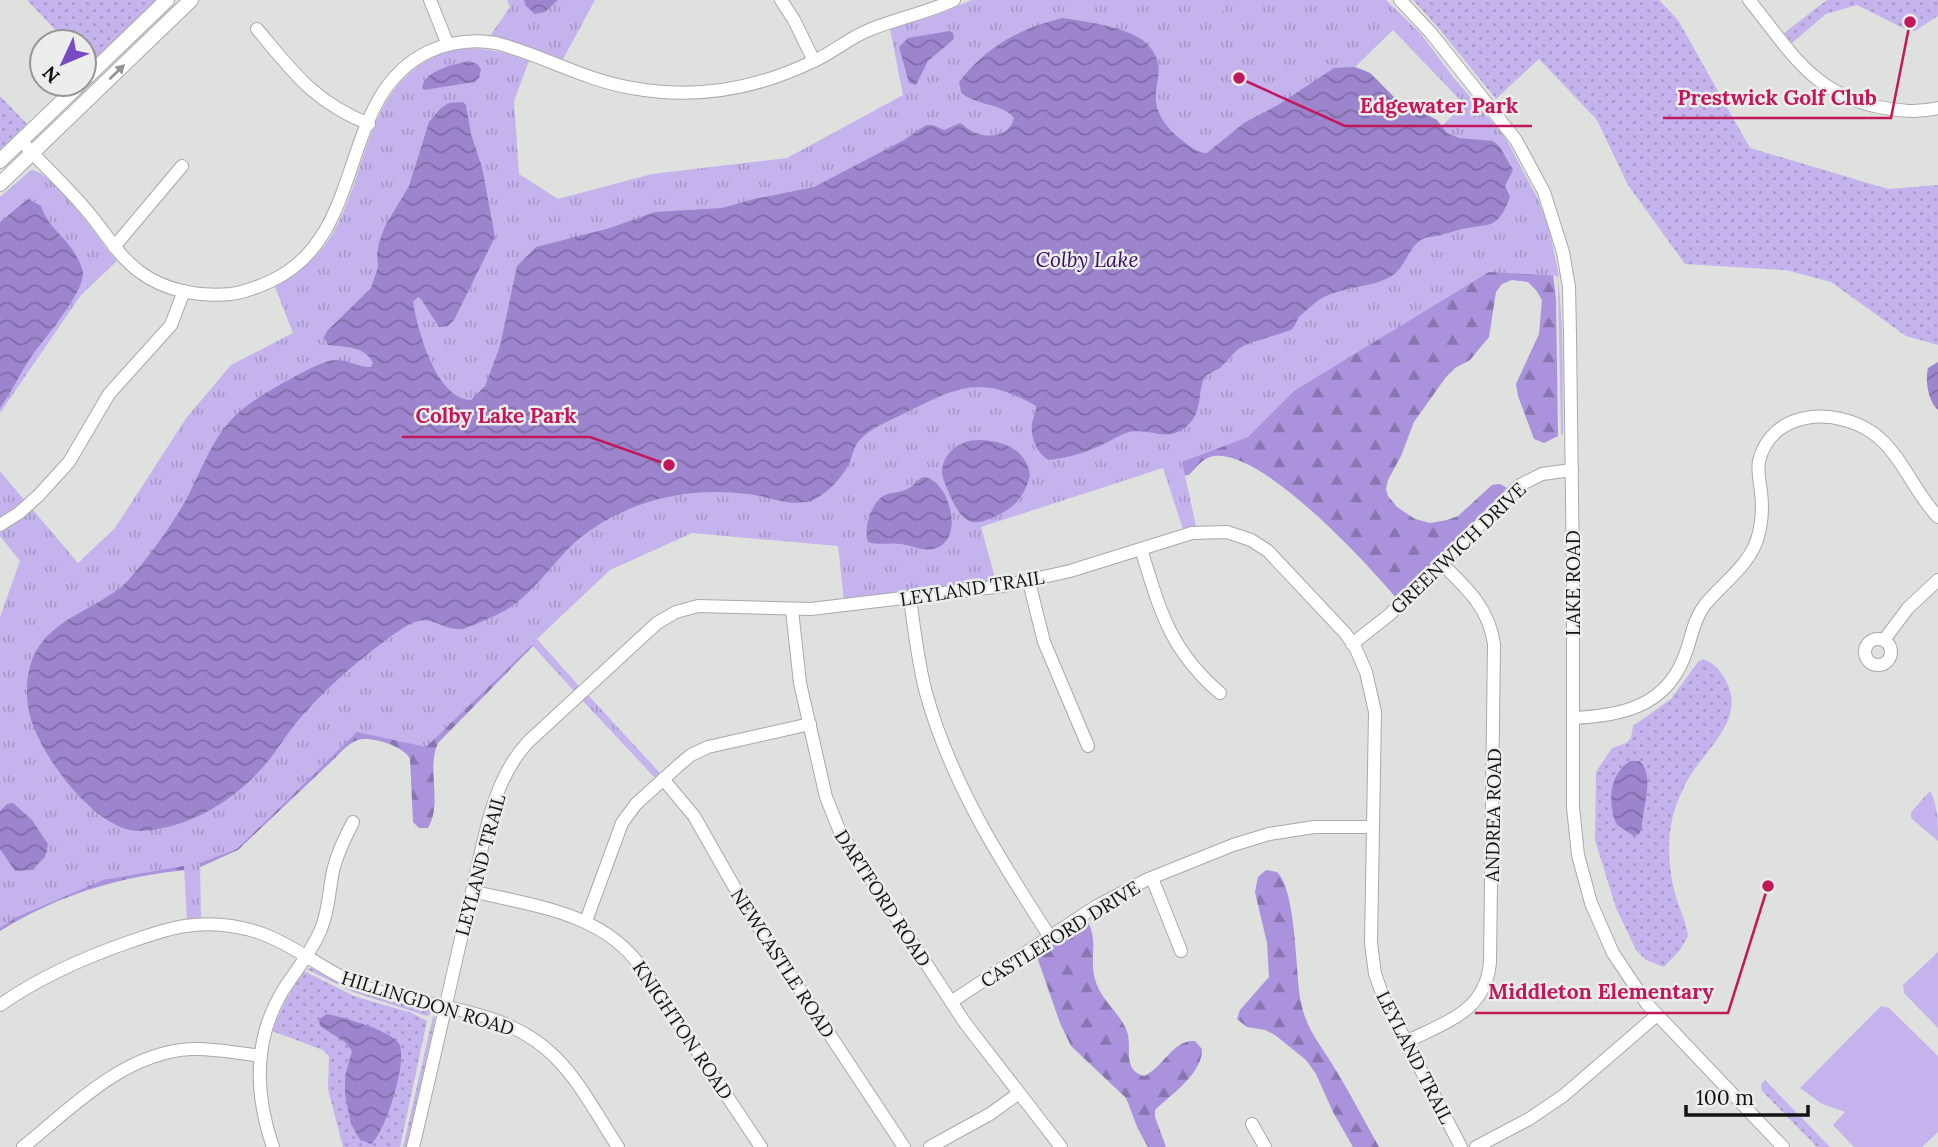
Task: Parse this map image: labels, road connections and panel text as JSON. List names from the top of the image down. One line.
{"streets":{"street":["GREENWICH DRIVE","LAKE ROAD","LEYLAND TRAIL","ANDREA ROAD","DARTFORD ROAD","CASTLEFORD DRIVE","NEWCASTLE ROAD","HILLINGDON ROAD","KNIGHTON ROAD"]},"crossings":[["GREENWICH DRIVE","LAKE ROAD"],["GREENWICH DRIVE","LEYLAND TRAIL"],["GREENWICH DRIVE","ANDREA ROAD"],["LEYLAND TRAIL","ANDREA ROAD"],["LEYLAND TRAIL","DARTFORD ROAD"],["LEYLAND TRAIL","CASTLEFORD DRIVE"],["LEYLAND TRAIL","HILLINGDON ROAD"],["LEYLAND TRAIL","KNIGHTON ROAD"],["DARTFORD ROAD","CASTLEFORD DRIVE"]],"water":["Colby Lake"],"places":["Prestwick Golf Club","Edgewater Park","Colby Lake Park","Middleton Elementary"],"scale_bar":"100 m","north":"bottom left"}
